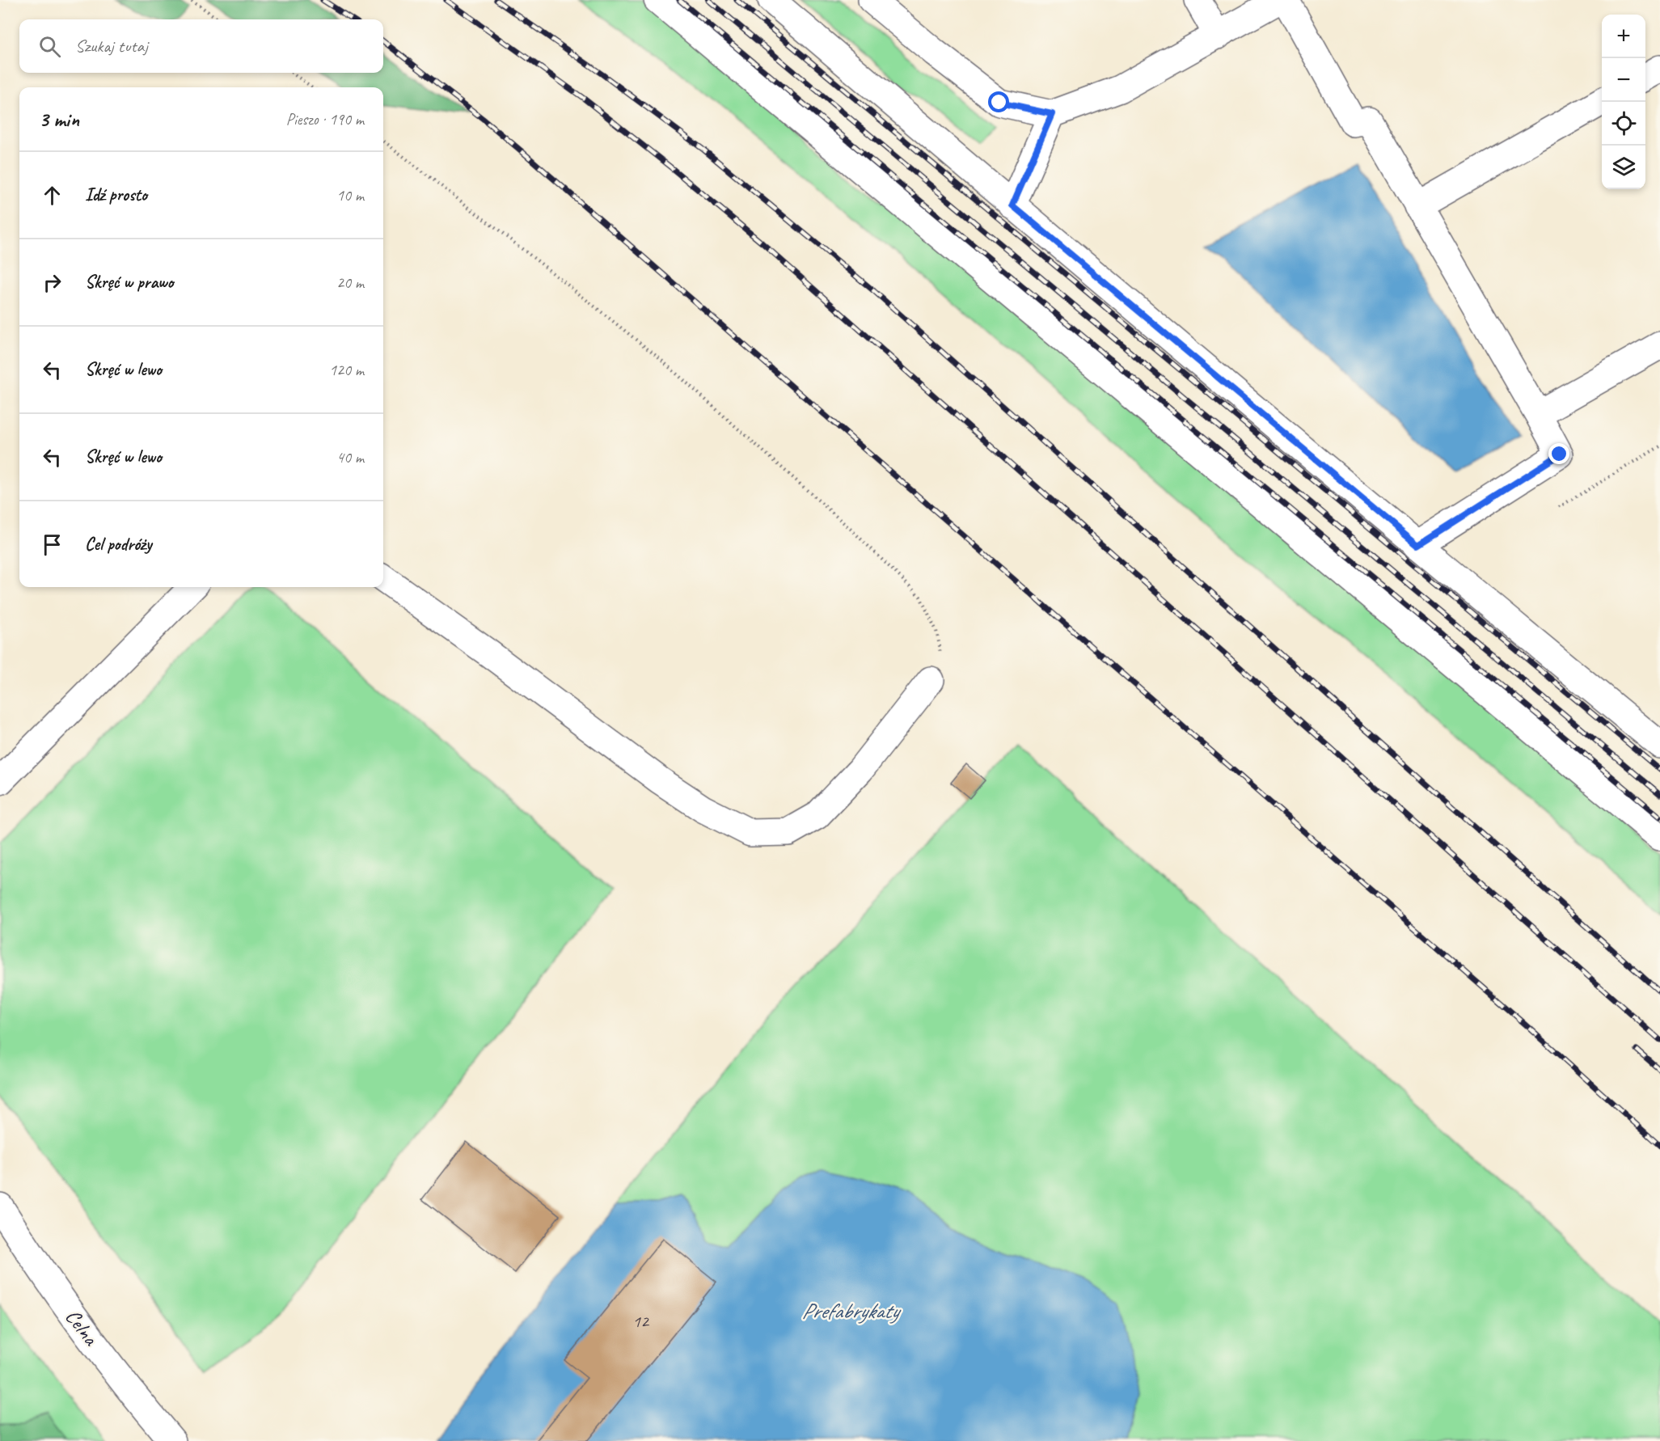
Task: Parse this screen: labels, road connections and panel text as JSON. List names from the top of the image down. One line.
{"streets":{"street":["Celna"]},"water":["Prefabrykaty"],"house_numbers":["12"],"page":{"map_buttons":["+","−"],"search":"Szukaj tutaj","heading":["3 min","Pieszo · 190 m"],"list":[["Idź prosto","10 m"],["Skręć w prawo","20 m"],["Skręć w lewo","120 m"],["Skręć w lewo","40 m"],"Cel podróży"]}}
